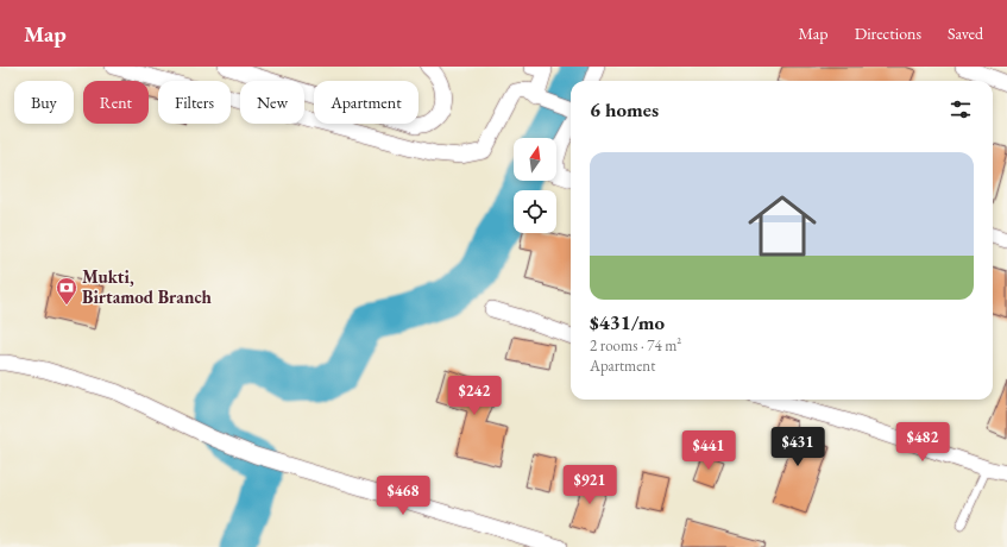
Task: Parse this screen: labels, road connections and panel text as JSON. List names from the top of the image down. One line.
{"places":{"bank":["Mukti, Birtamod Branch"]},"north":"top","page":{"header":"Map","nav":["Map","Directions","Saved"],"chip":["Buy","Rent","Filters","New","Apartment"],"heading":"6 homes","list":[{"name":"$431/mo","note":"2 rooms · 74 m² · Apartment"}],"price":["$242","$482","$431","$441","$921","$468"]}}
